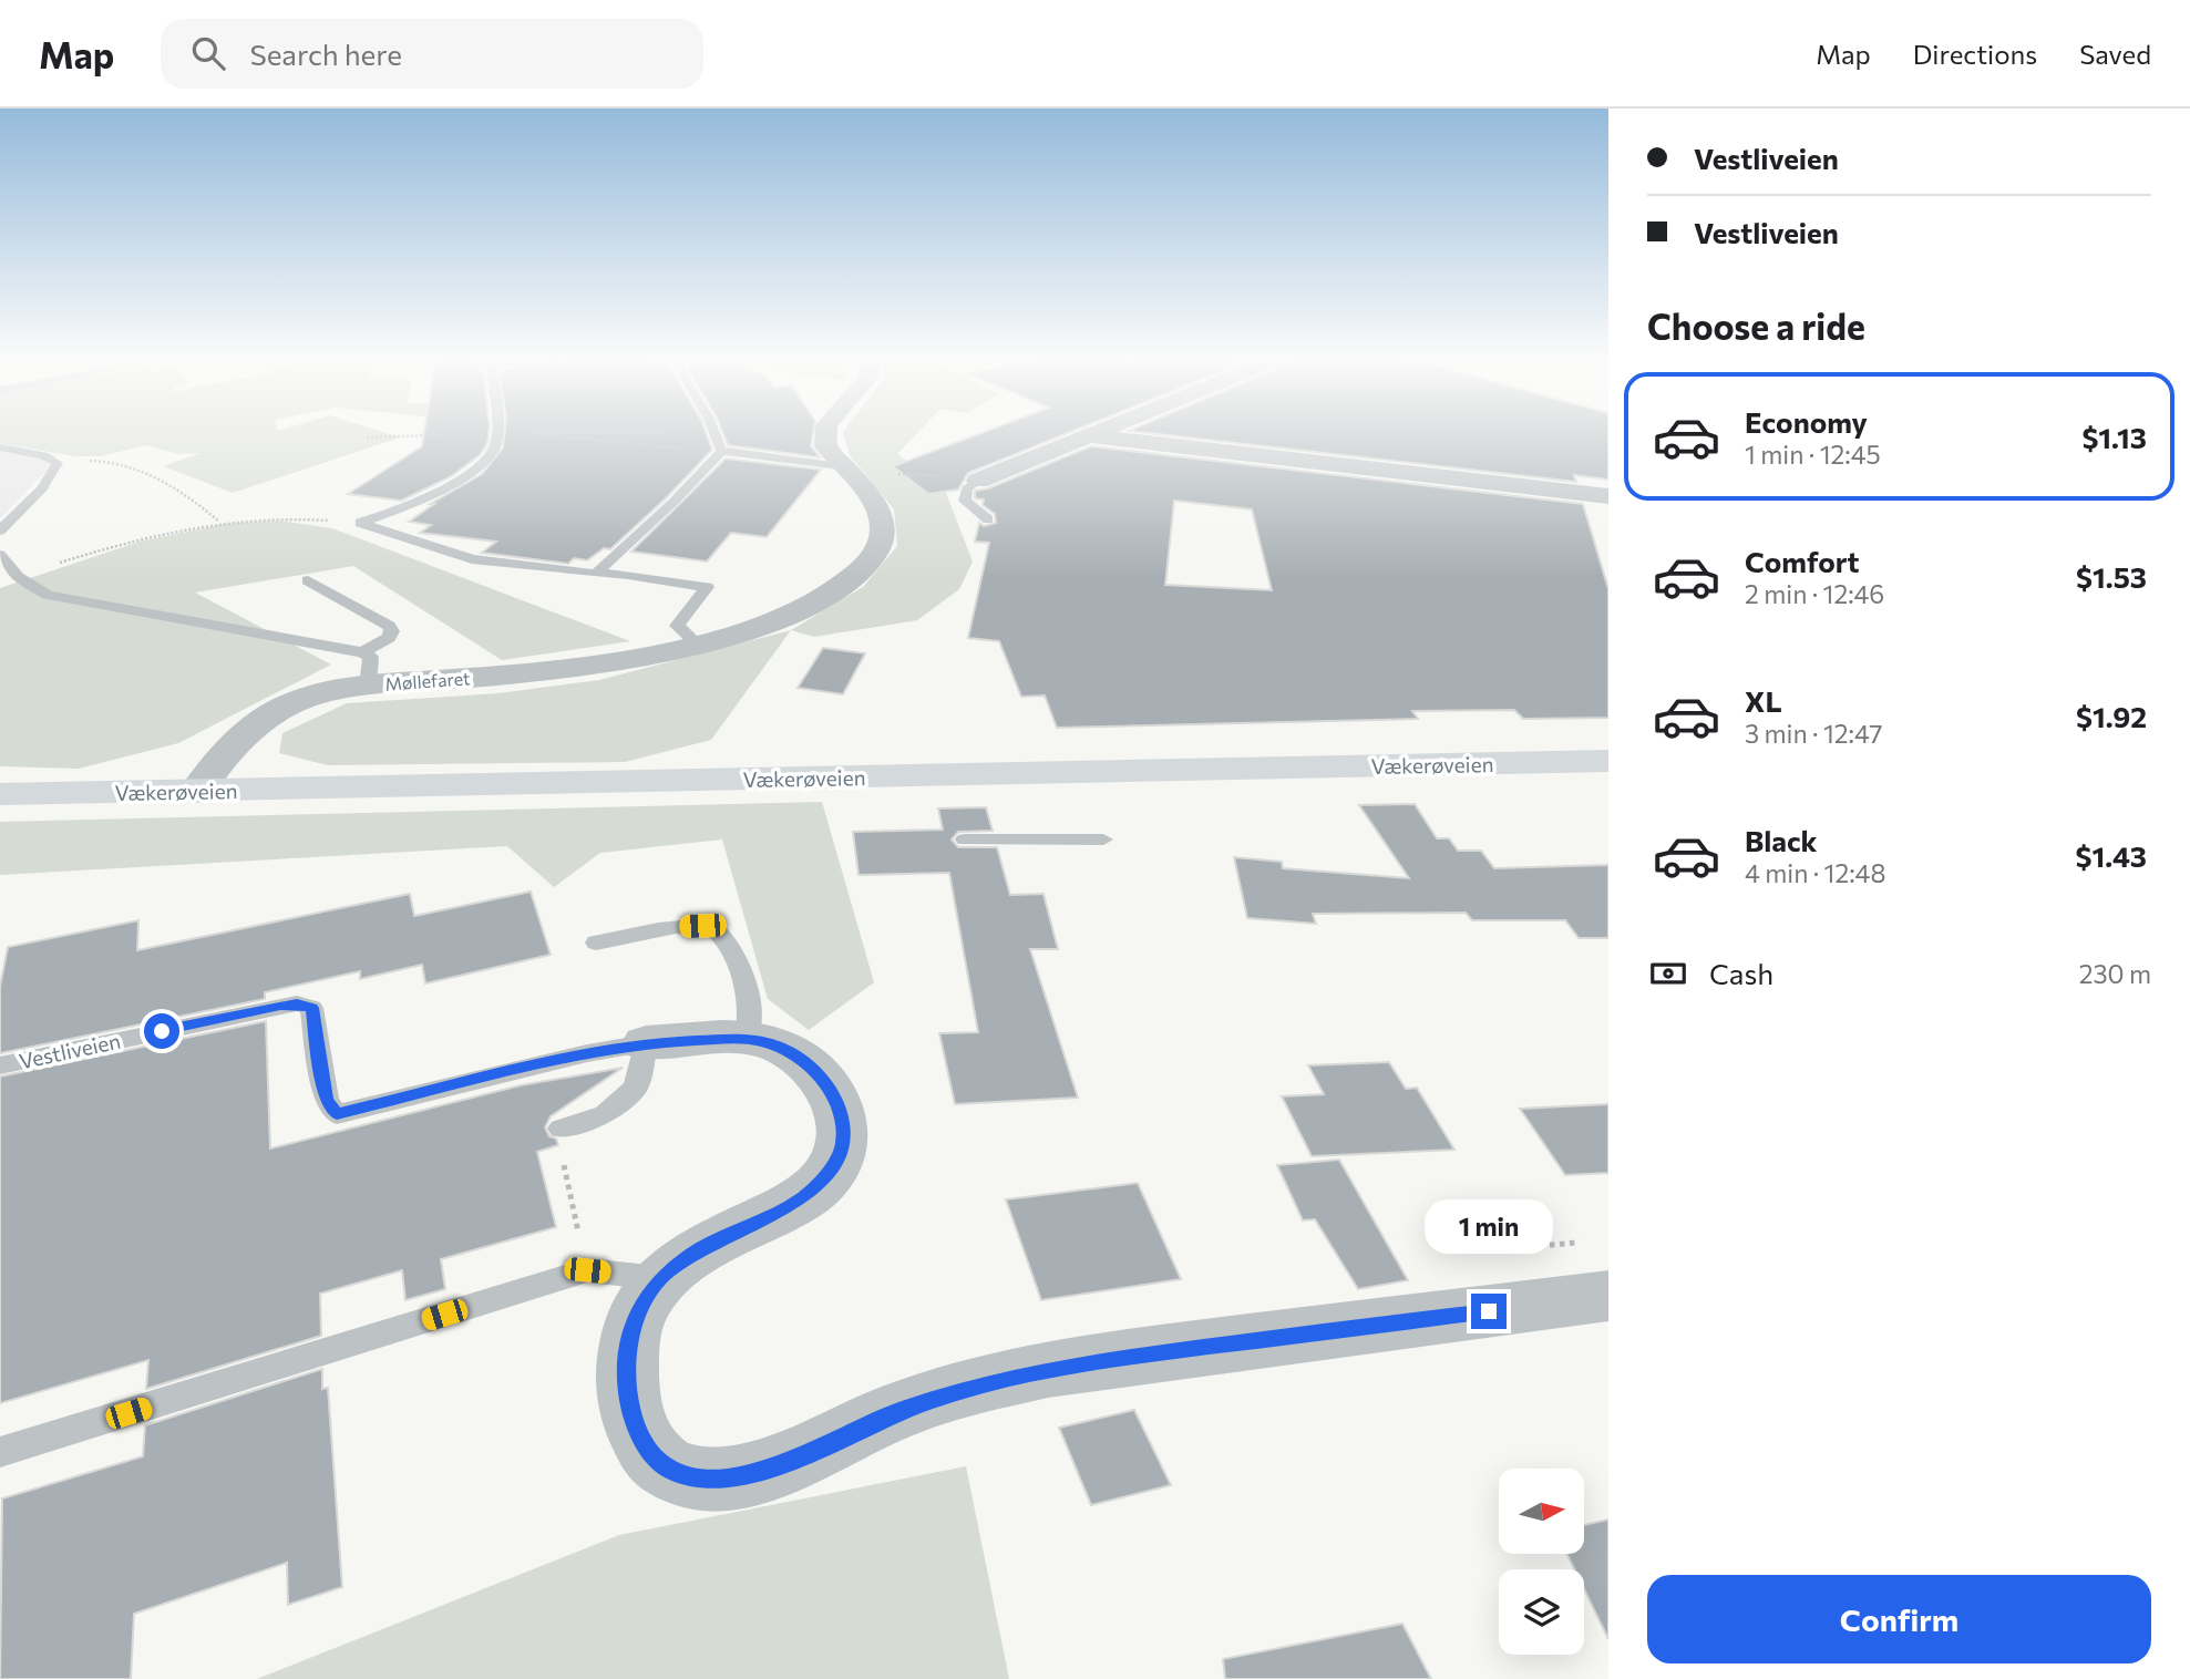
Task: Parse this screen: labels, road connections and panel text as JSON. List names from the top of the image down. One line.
{"streets":{"main road":["Vækerøveien"],"street":["Møllefaret","Vestliveien"]},"crossings":[["Møllefaret","Vækerøveien"]],"north":"right","page":{"header":"Map","search":"Search here","nav":["Map","Directions","Saved"],"banner":["Vestliveien","Vestliveien"],"heading":"Choose a ride","list":[{"name":"Economy","note":"1 min · 12:45","value":"$1.13"},{"name":"Comfort","note":"2 min · 12:46","value":"$1.53"},{"name":"XL","note":"3 min · 12:47","value":"$1.92"},{"name":"Black","note":"4 min · 12:48","value":"$1.43"}],"pay":["Cash","230 m"],"bubble":"1 min","buttons":"Confirm"}}
